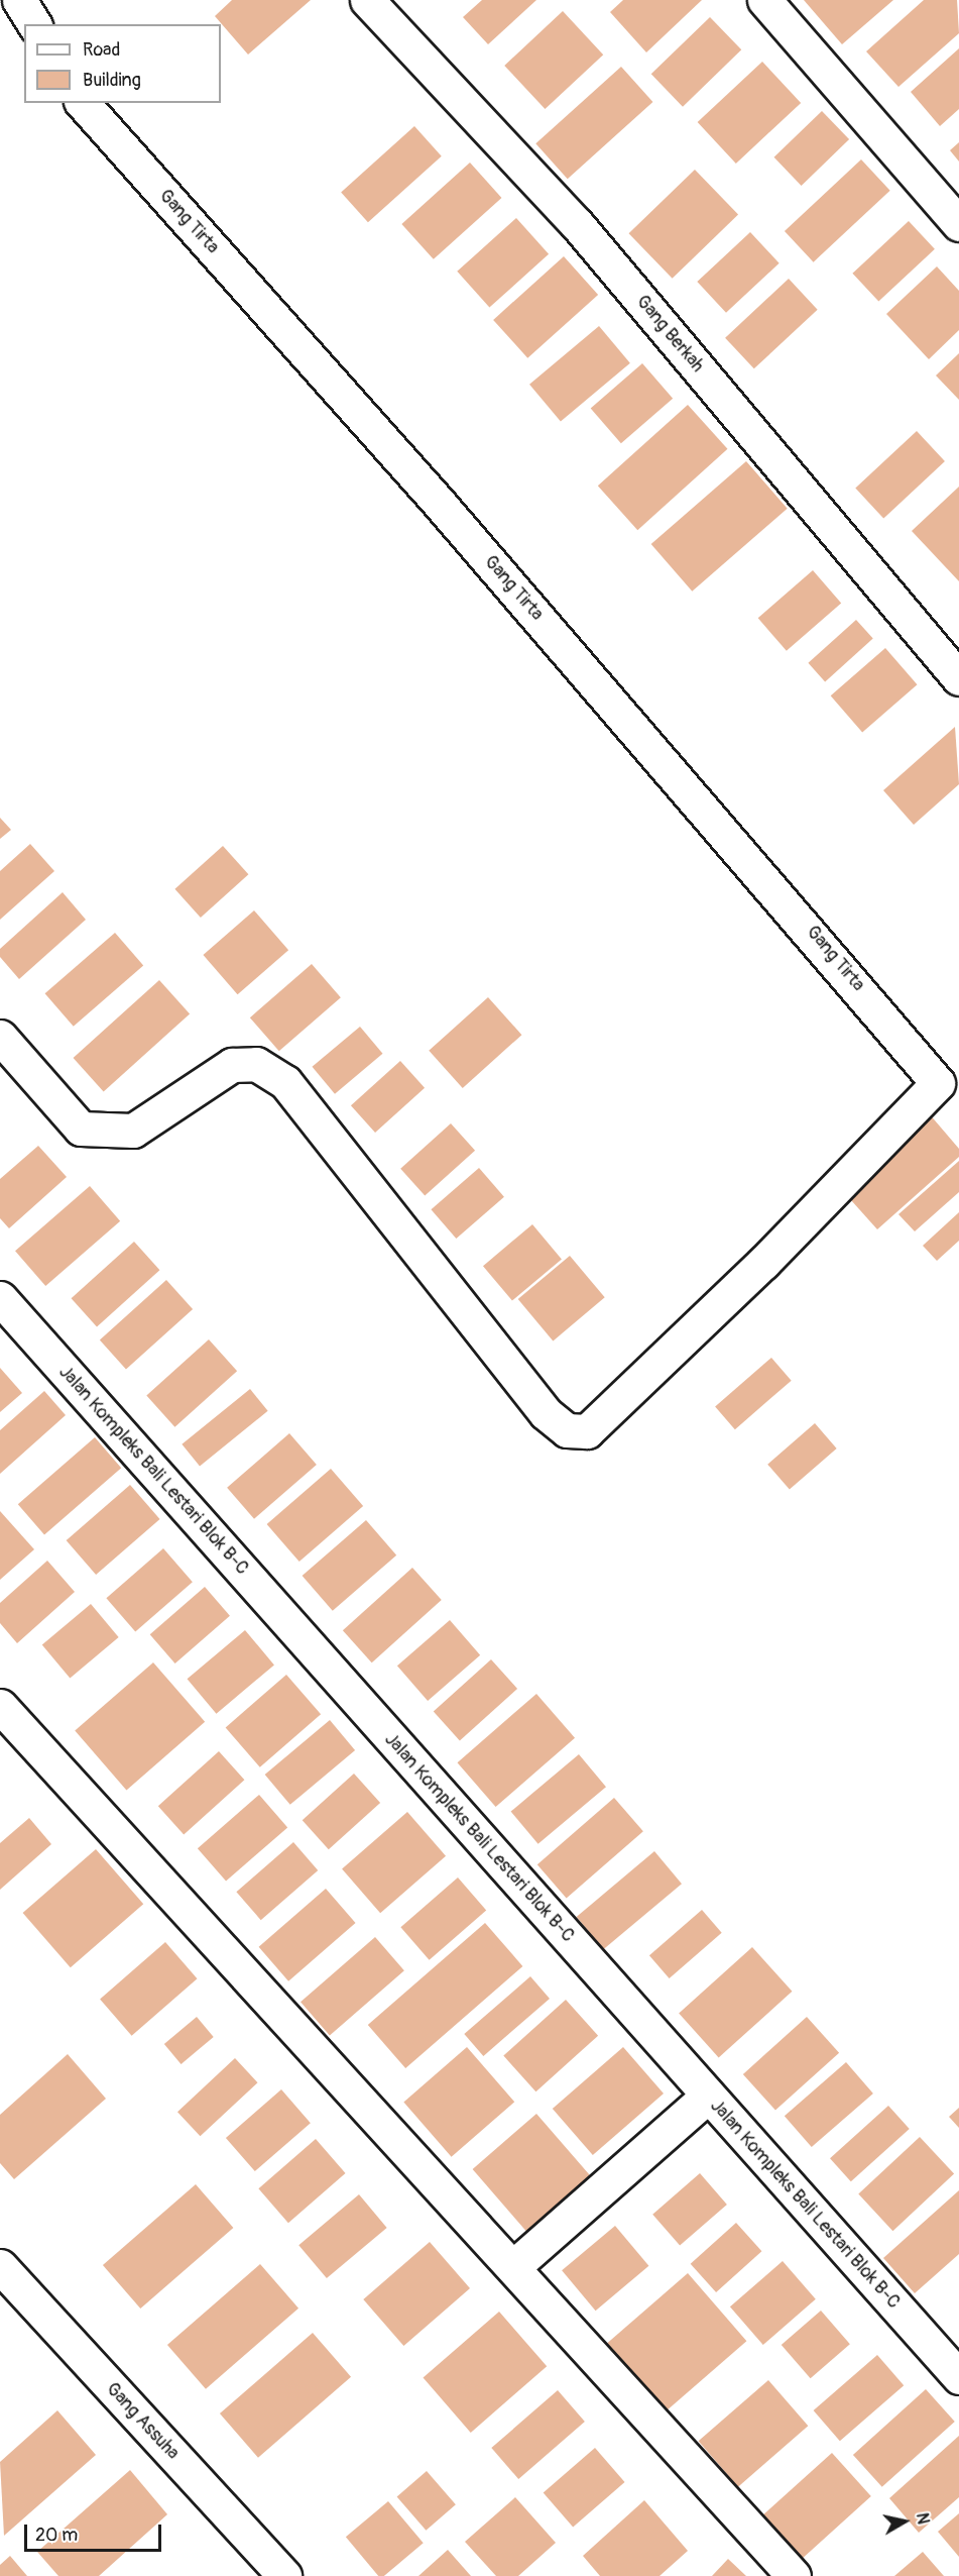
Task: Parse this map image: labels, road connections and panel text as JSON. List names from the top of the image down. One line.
{"streets":{"street":["Gang Tirta","Gang Berkah","Jalan Kompleks Bali Lestari Blok B-C","Gang Assuha"]},"legend":["Road","Building"],"scale_bar":"20 m","north":"right"}
